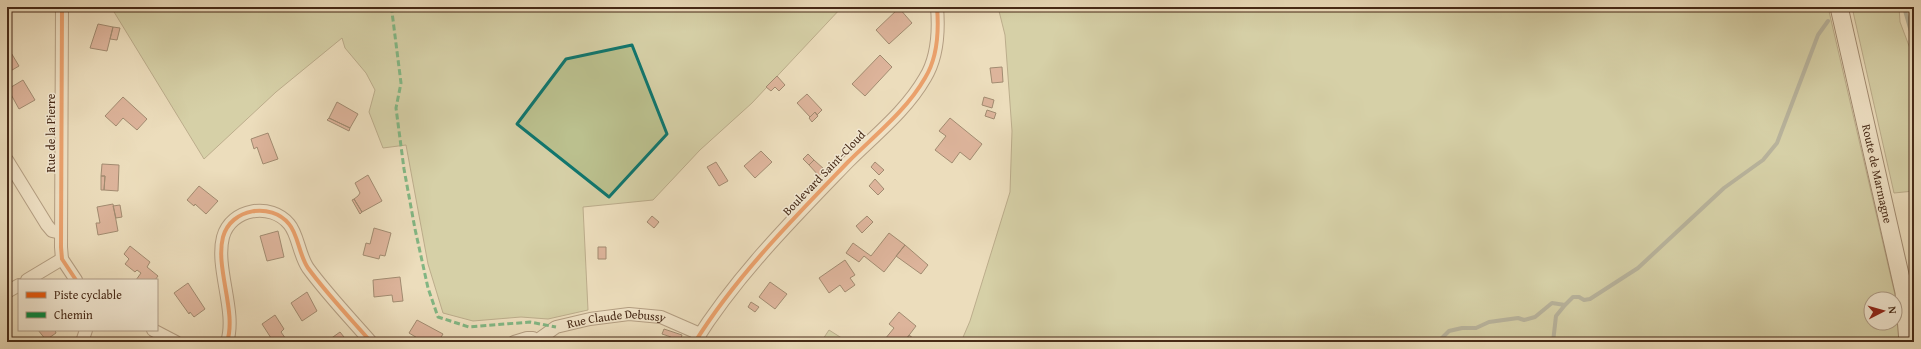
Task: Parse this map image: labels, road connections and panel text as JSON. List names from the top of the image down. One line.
{"streets":{"main road":["Route de Marmagne"],"street":["Rue de la Pierre","Boulevard Saint-Cloud","Rue Claude Debussy"]},"crossings":[["Boulevard Saint-Cloud","Rue Claude Debussy"]],"legend":["Piste cyclable","Chemin"],"north":"right"}
